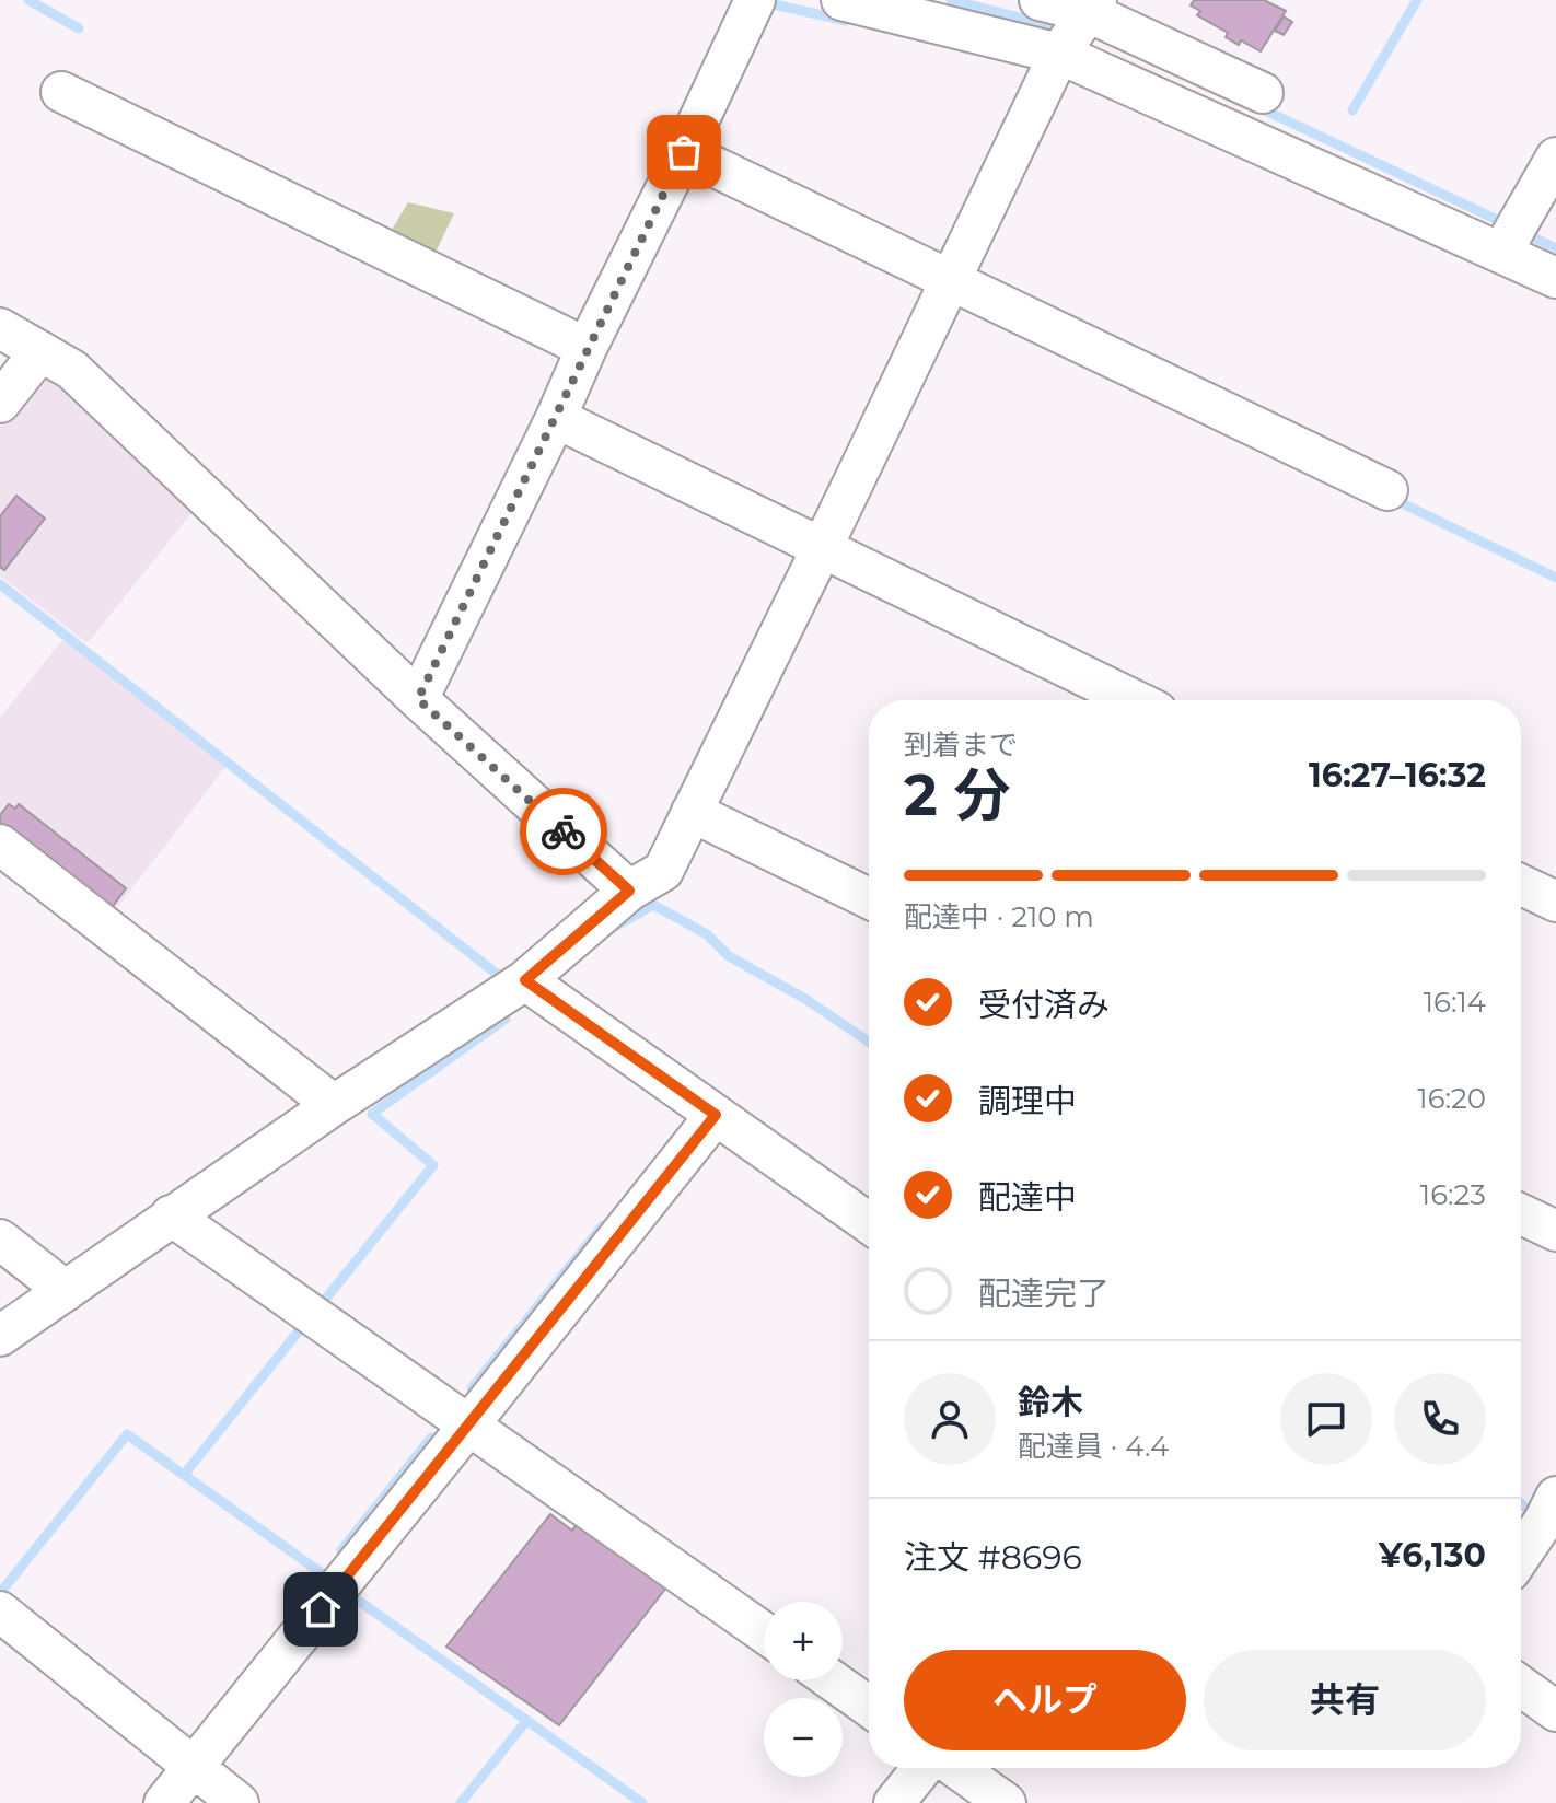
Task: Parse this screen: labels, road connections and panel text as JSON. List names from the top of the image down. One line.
{"page":{"heading":["2 分","到着まで","16:27–16:32"],"panel":["鈴木","配達員 · 4.4","注文 #8696","¥6,130"],"bar":"配達中 · 210 m","list":[["受付済み","16:14"],["調理中","16:20"],["配達中","16:23"],"配達完了"],"map_buttons":["+","−"],"buttons":["ヘルプ","共有"]}}
